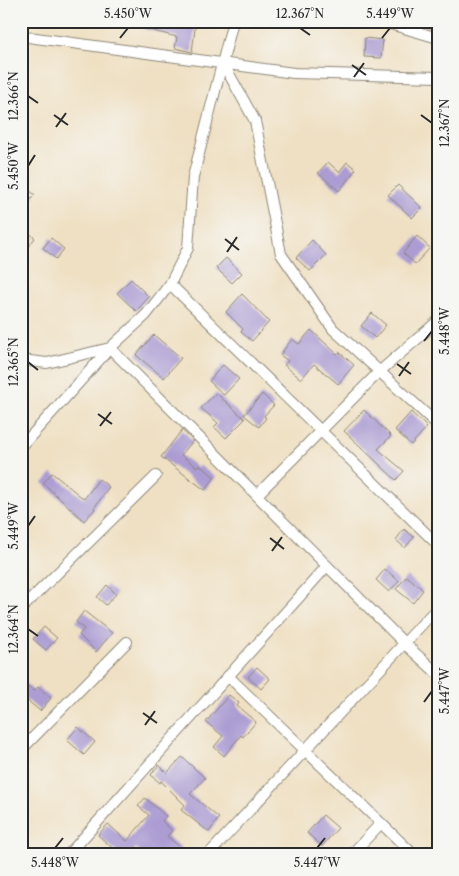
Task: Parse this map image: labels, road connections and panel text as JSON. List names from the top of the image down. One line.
{"coordinates":["5.450°W","12.367°N","5.449°W","12.366°N","5.448°W","12.365°N","12.364°N","5.447°W"]}
